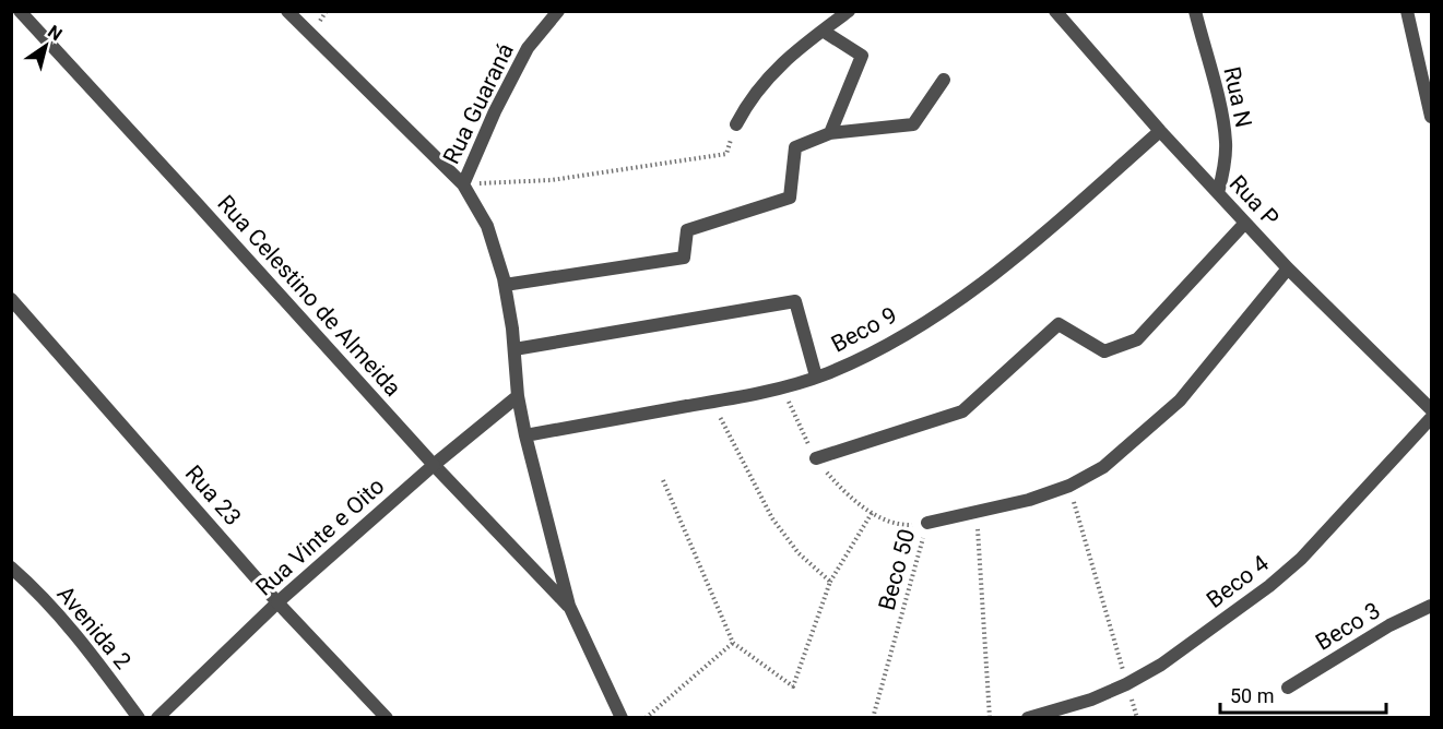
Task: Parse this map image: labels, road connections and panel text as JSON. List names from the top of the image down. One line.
{"streets":{"street":["Rua N","Rua Guaraná","Rua P","Rua Celestino de Almeida","Beco 9","Rua 23","Rua Vinte e Oito","Beco 4","Beco 3","Avenida 2"],"path":["Beco 50"]},"crossings":[["Rua N","Rua P"],["Rua P","Beco 9"],["Rua Celestino de Almeida","Rua Vinte e Oito"],["Beco 9","Beco 50"],["Rua 23","Rua Vinte e Oito"]],"scale_bar":"50 m","north":"top right"}
